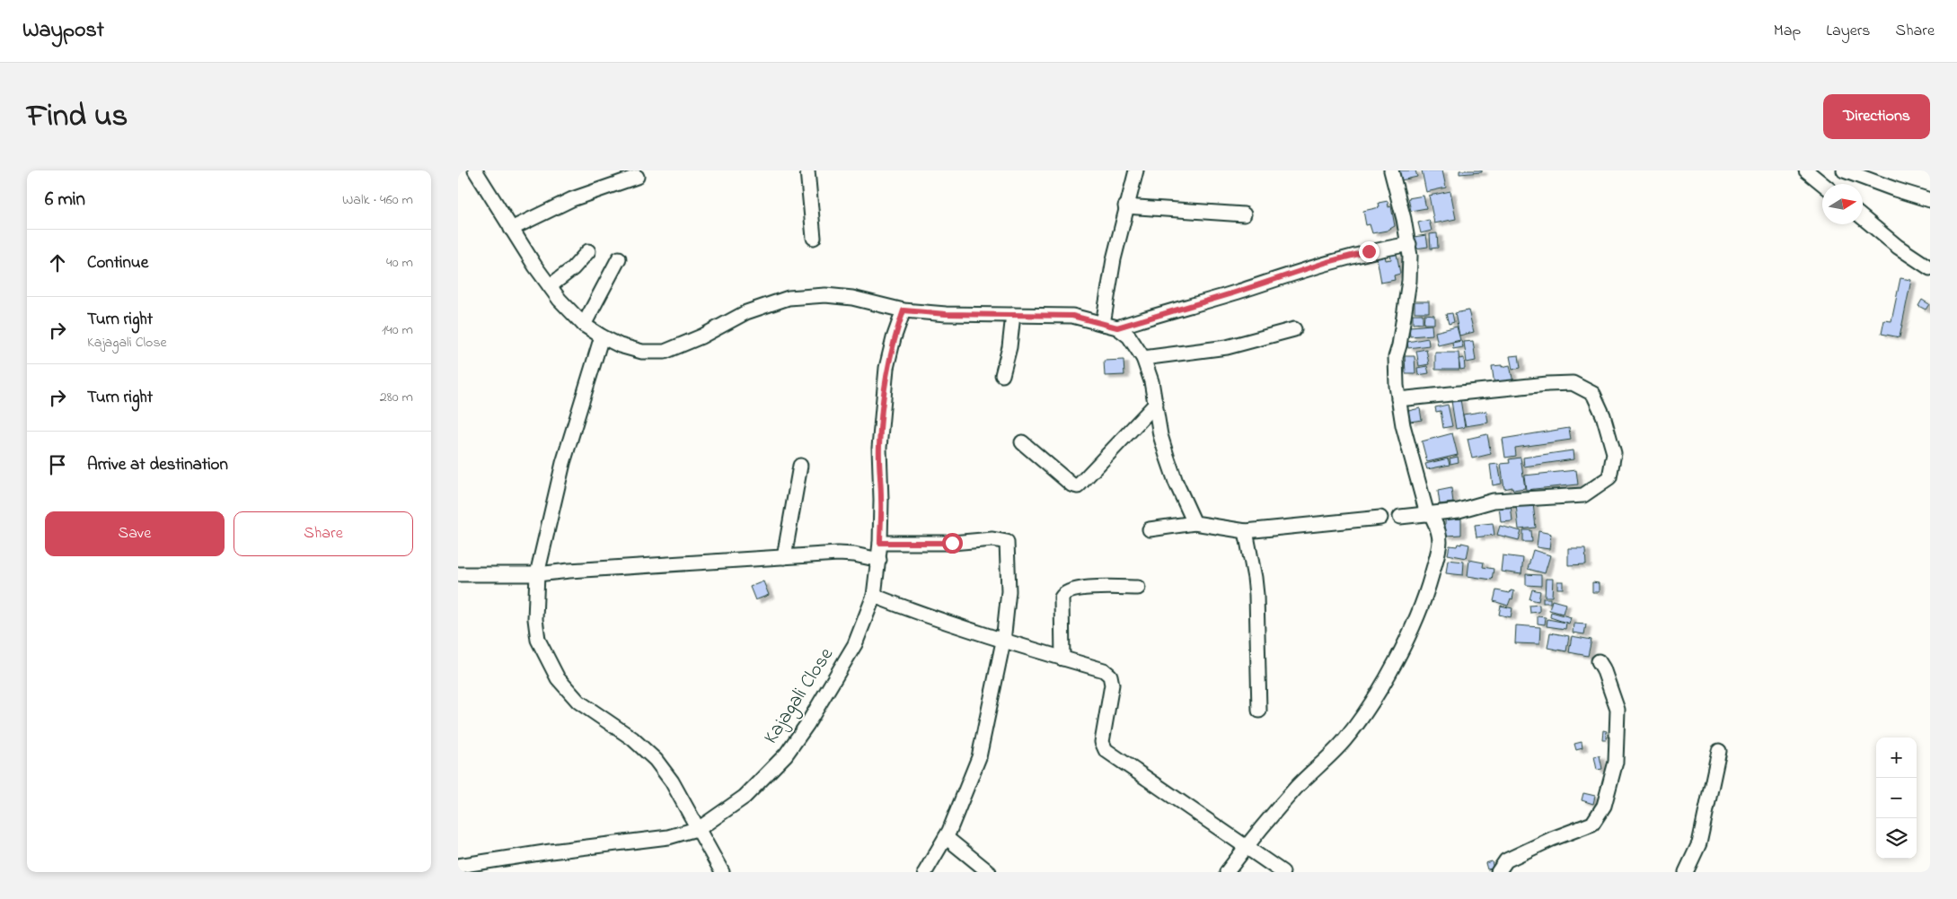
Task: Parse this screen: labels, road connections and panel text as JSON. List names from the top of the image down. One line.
{"streets":{"street":["Kajagali Close"]},"north":"right","page":{"header":"Waypost","nav":["Map","Layers","Share"],"title":"Find us","buttons":["Directions",["Save","Share"]],"heading":["6 min","Walk · 460 m"],"list":[["Continue","40 m"],["Turn right","Kajagali Close","140 m"],["Turn right","280 m"],"Arrive at destination"],"map_buttons":["+","−"]}}
